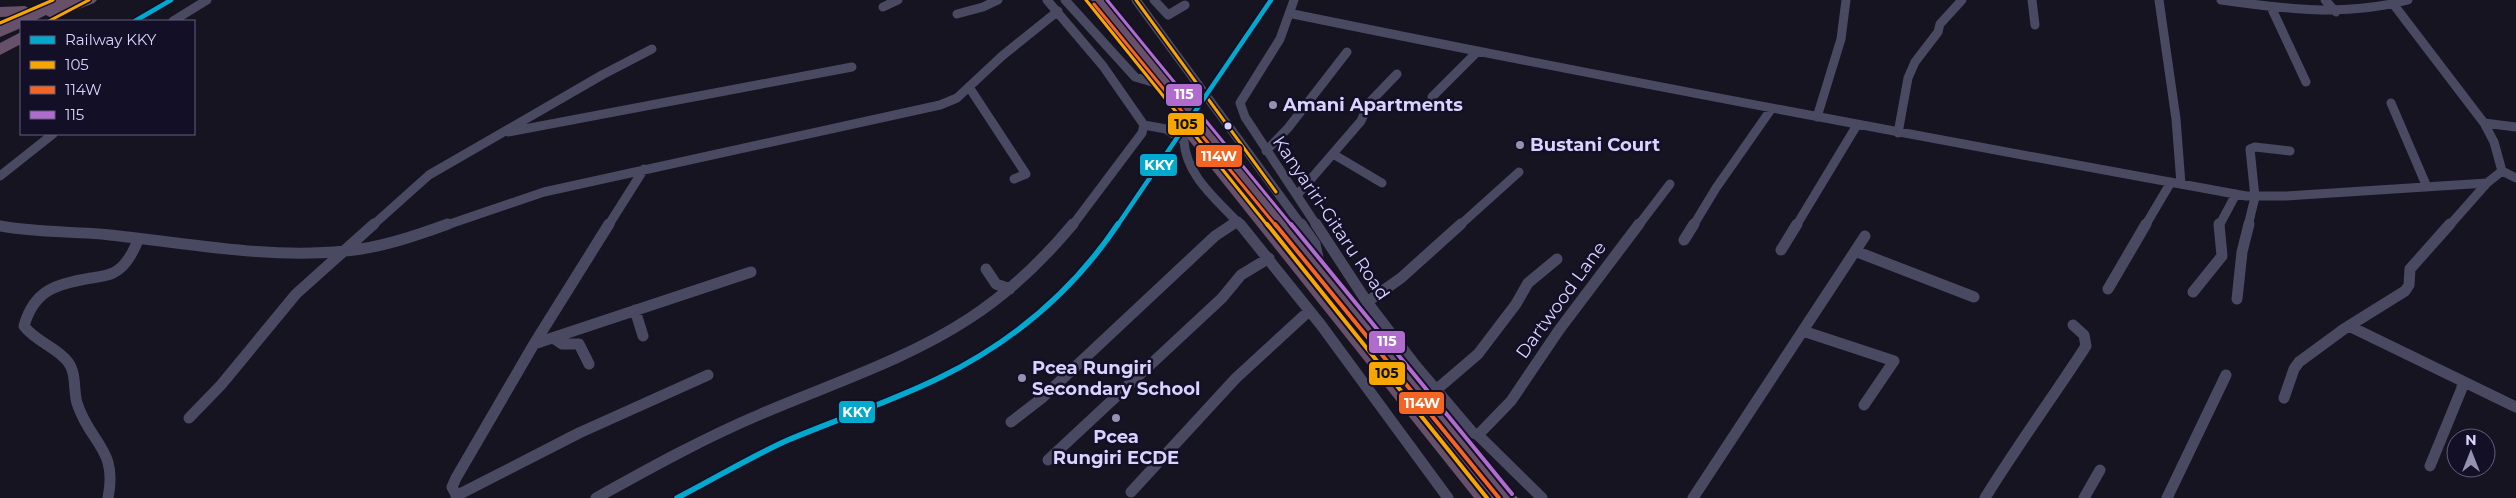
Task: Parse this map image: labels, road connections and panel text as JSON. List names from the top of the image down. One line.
{"streets":{"street":["Kanyariri-Gitaru Road","Dartwood Lane"]},"crossings":[["Kanyariri-Gitaru Road","Dartwood Lane"]],"places":["Amani Apartments","Bustani Court","Pcea Rungiri Secondary School","Pcea Rungiri ECDE"],"lines":["rail line KKY","transit line 105","transit line 115","transit line 114W"],"legend":["Railway KKY","105","114W","115"],"north":"top"}
